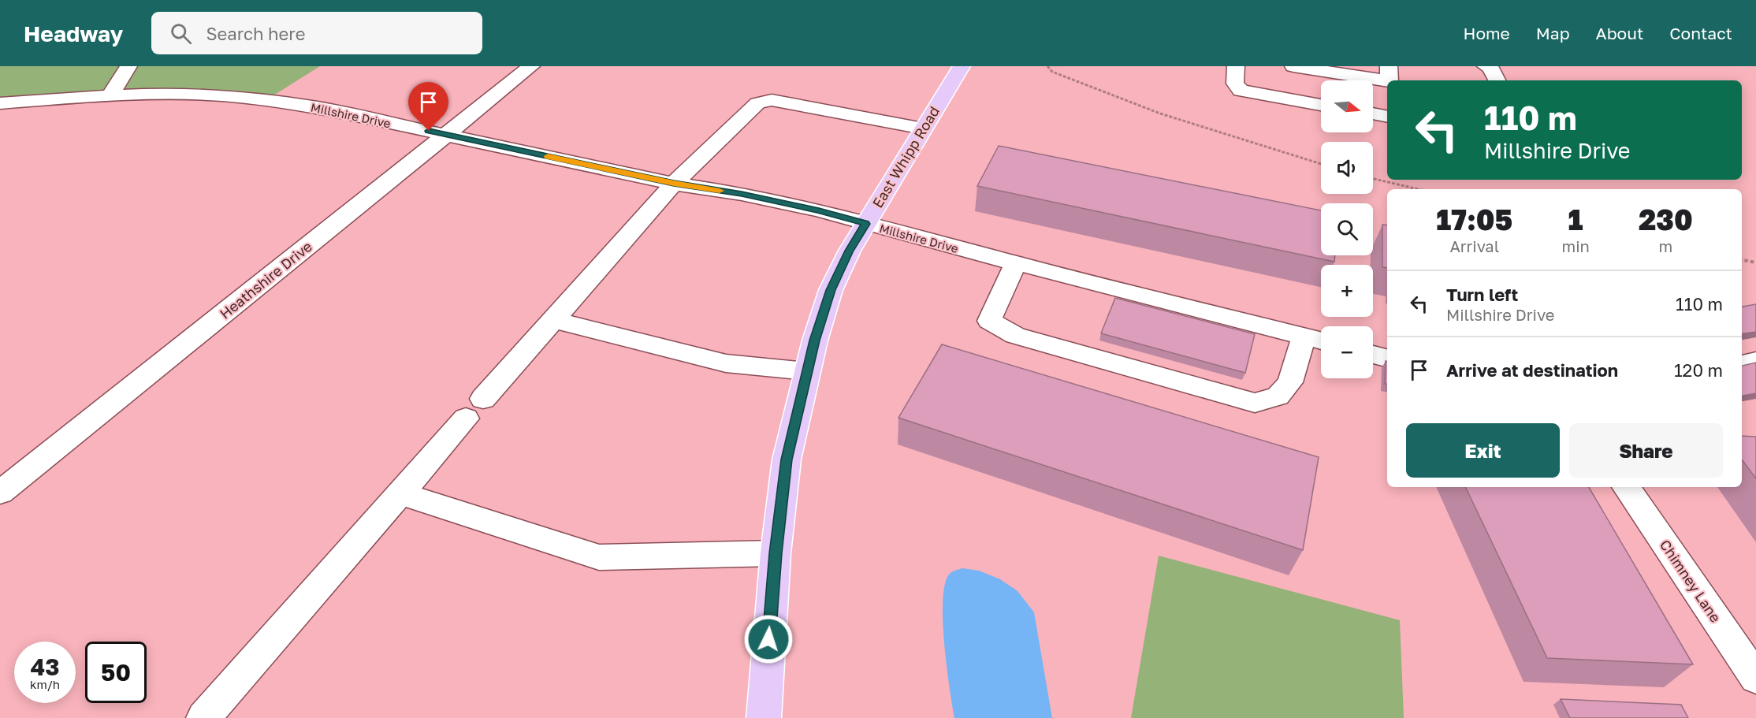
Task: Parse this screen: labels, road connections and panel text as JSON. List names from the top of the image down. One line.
{"streets":{"main road":["East Whipp Road"],"street":["Millshire Drive","Heathshire Drive","Chimney Lane"]},"crossings":[["Millshire Drive","East Whipp Road"],["Millshire Drive","Heathshire Drive"]],"north":"right","page":{"header":"Headway","search":"Search here","nav":["Home","Map","About","Contact"],"map_buttons":["+","−"],"turn":["110 m","Millshire Drive"],"eta":["17:05","Arrival","1","min","230","m"],"list":[{"name":"Turn left","note":"Millshire Drive","value":"110 m"},{"name":"Arrive at destination","value":"120 m"}],"buttons":["Exit","Share"],"speed":"43 km/h","limit":"50"}}
